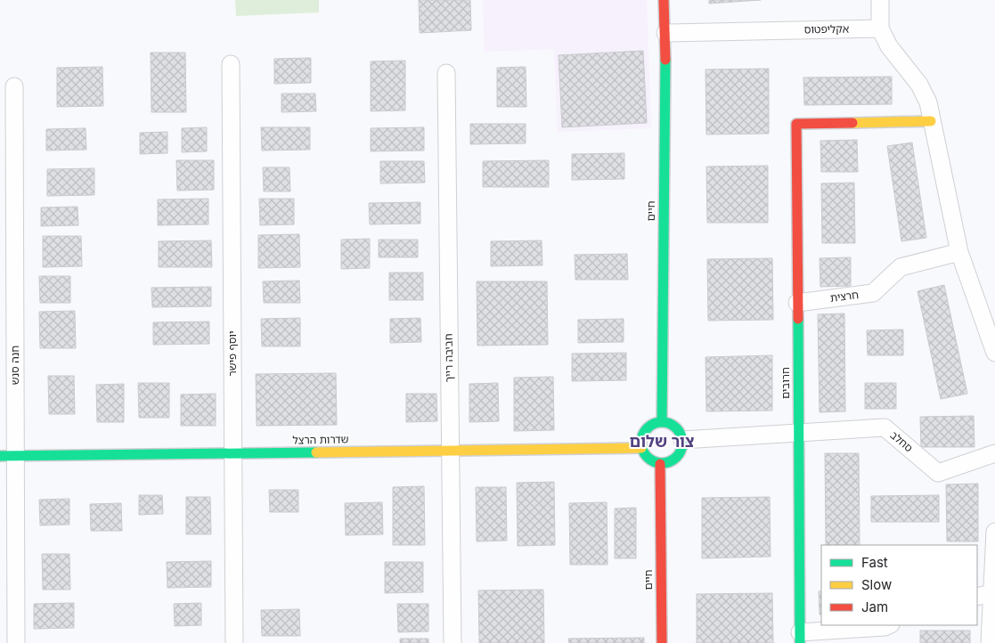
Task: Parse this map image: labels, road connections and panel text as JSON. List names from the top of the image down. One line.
{"streets":{"street":["אקליפטוס","חיים","חרצית","יוסף פישר","חביבה רייך","חנה סנש","חרובים","שדרות הרצל","סחלב"]},"crossings":[["אקליפטוס","חיים"],["חיים","שדרות הרצל"],["חרצית","חרובים"],["יוסף פישר","שדרות הרצל"],["חביבה רייך","שדרות הרצל"],["חנה סנש","שדרות הרצל"],["חרובים","סחלב"]],"districts":["צור שלום"],"legend":["Fast","Slow","Jam"]}
